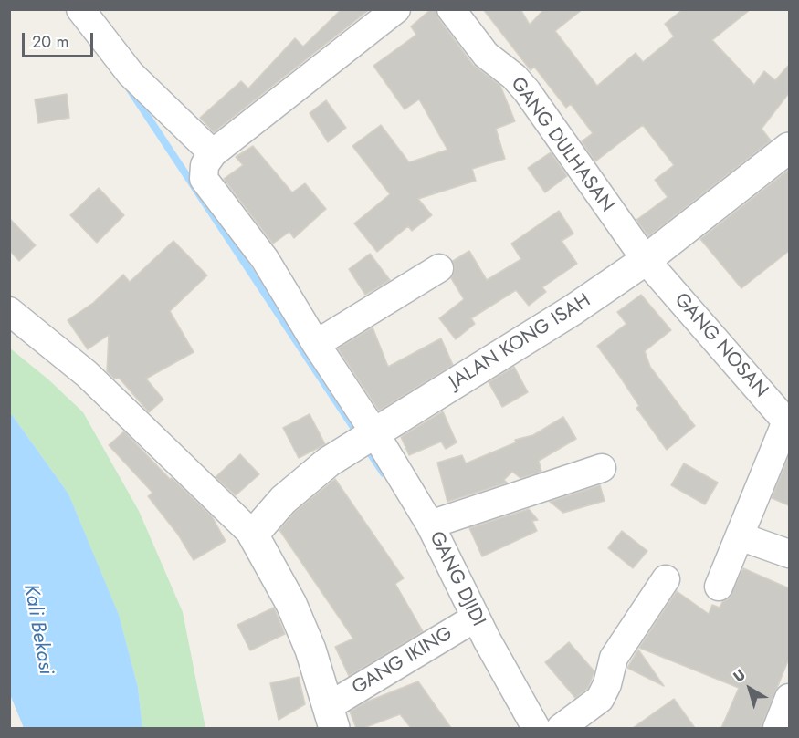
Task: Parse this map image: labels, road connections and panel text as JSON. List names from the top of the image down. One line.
{"streets":{"street":["GANG DULHASAN","JALAN KONG ISAH","GANG NOSAN","GANG DJIDI","GANG IKING"]},"crossings":[["GANG DULHASAN","JALAN KONG ISAH"],["GANG DULHASAN","GANG NOSAN"],["JALAN KONG ISAH","GANG NOSAN"],["JALAN KONG ISAH","GANG DJIDI"],["GANG DJIDI","GANG IKING"]],"water":["Kali Bekasi"],"scale_bar":"20 m","north":"top left"}
